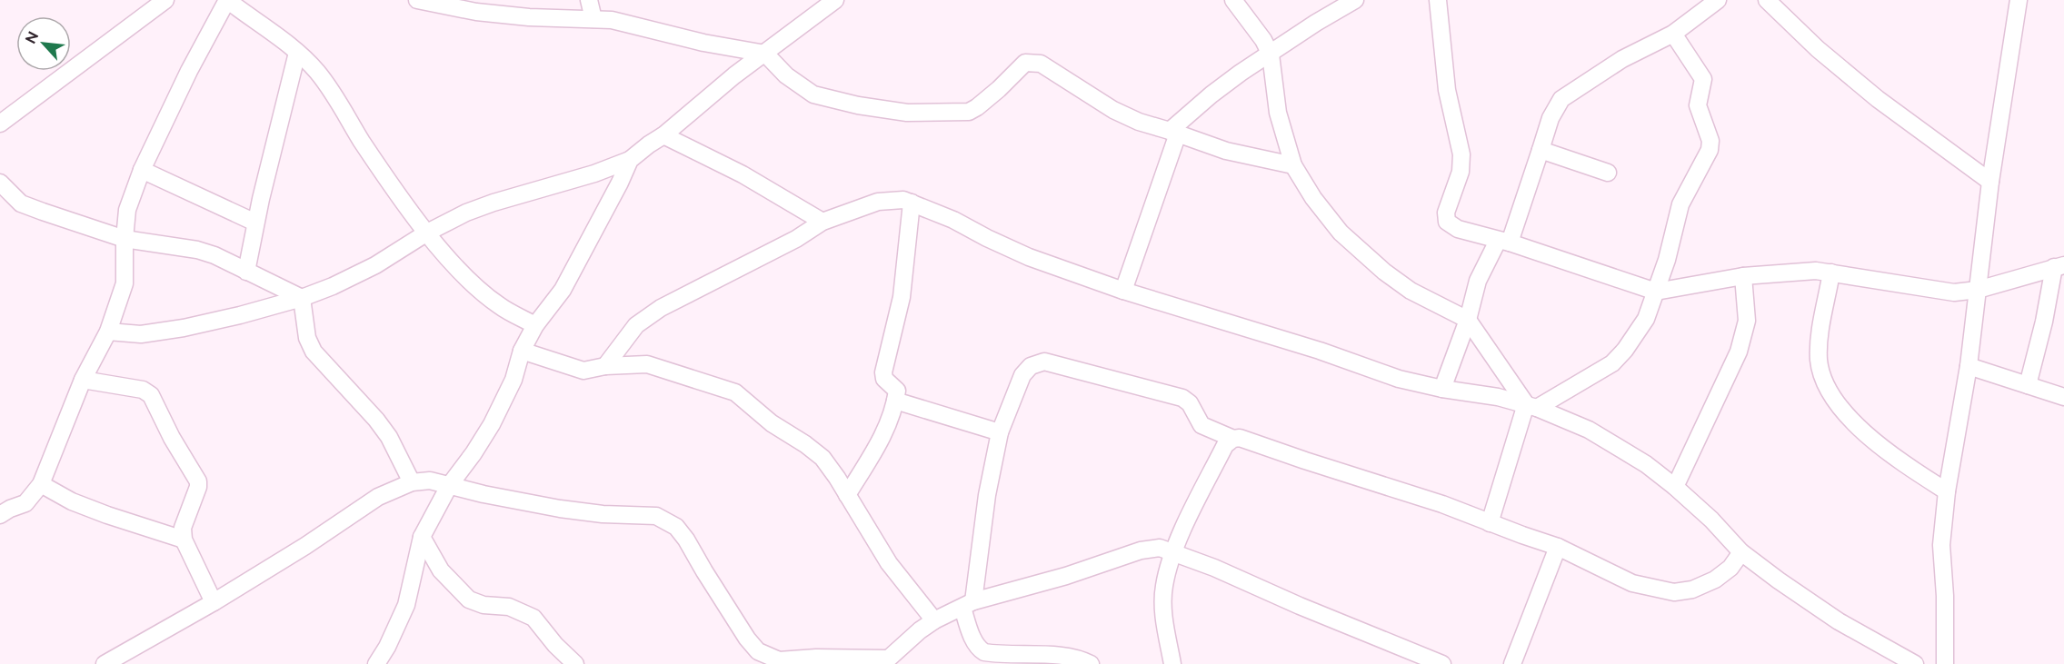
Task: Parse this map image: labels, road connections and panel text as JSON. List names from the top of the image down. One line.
{"north":"top left"}
